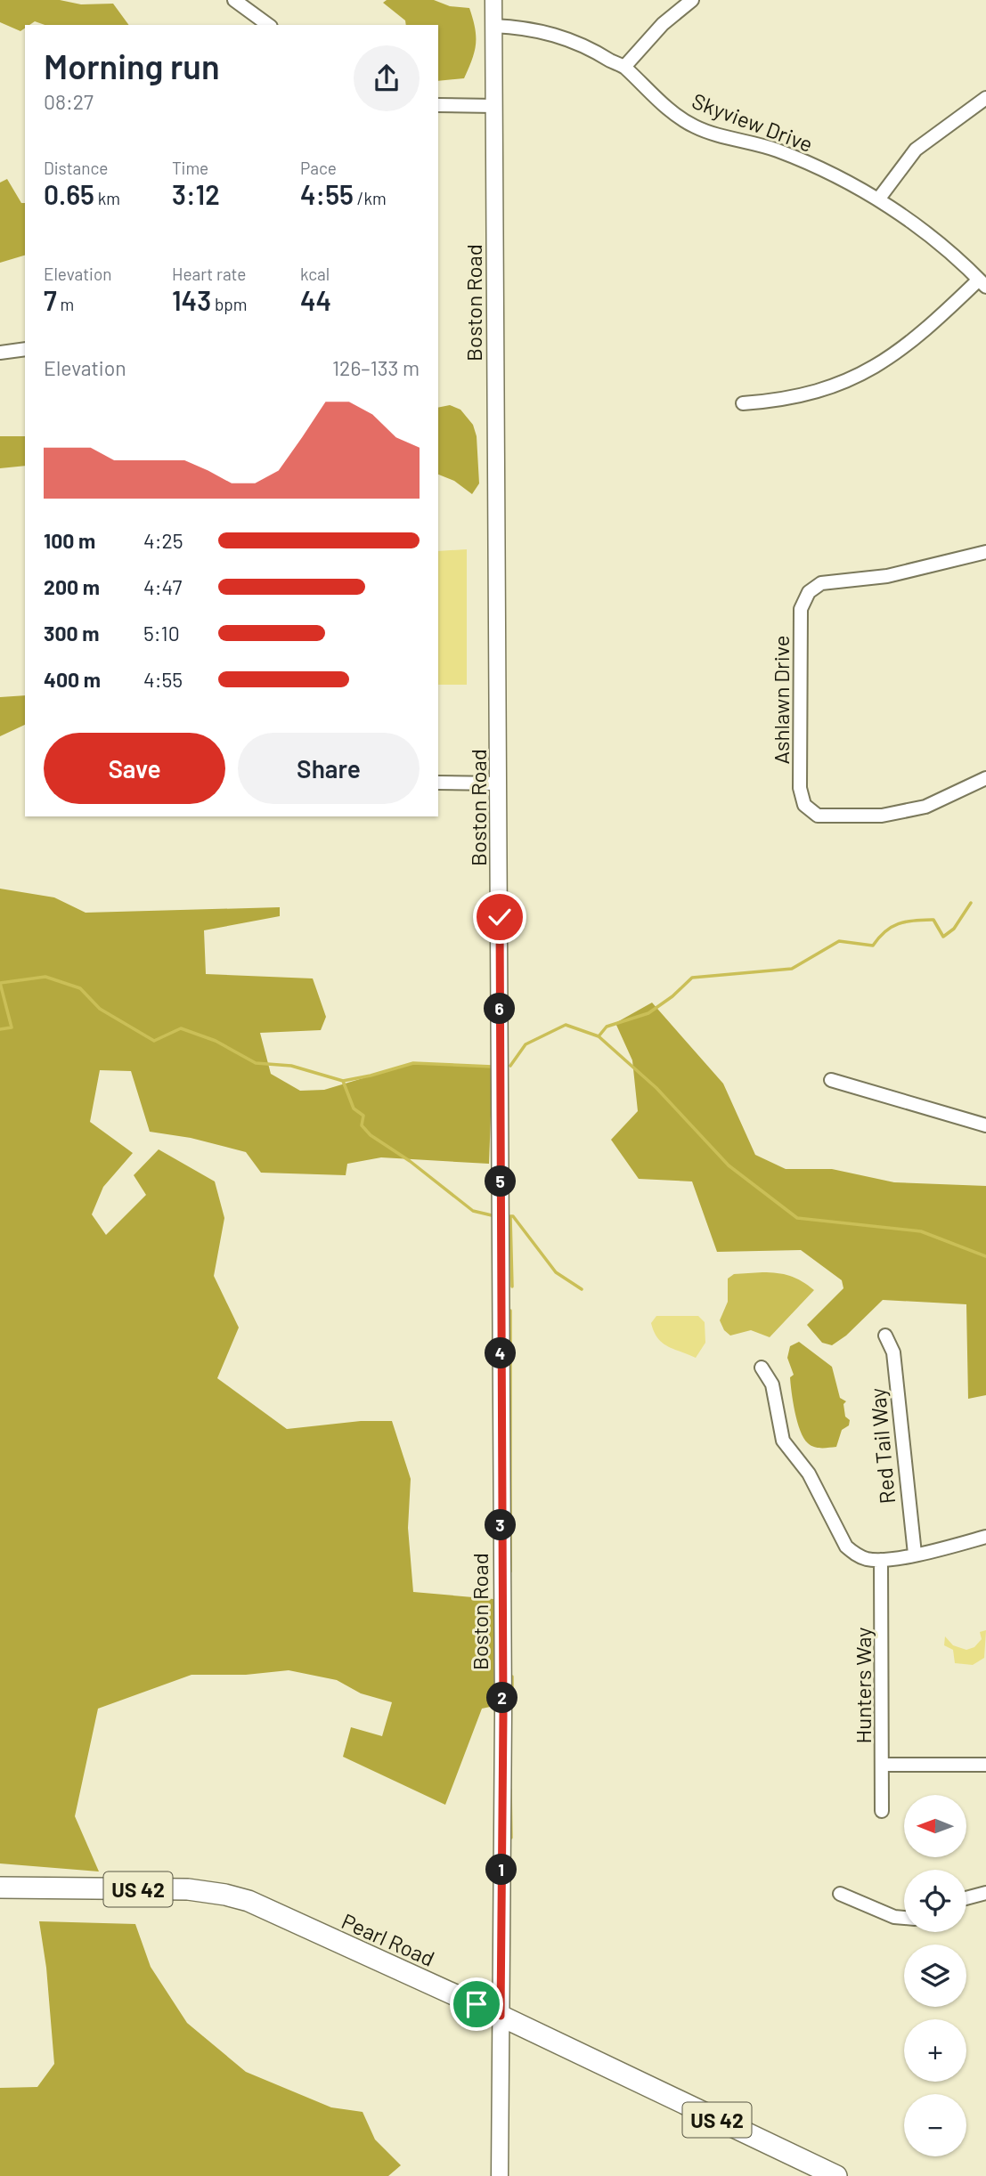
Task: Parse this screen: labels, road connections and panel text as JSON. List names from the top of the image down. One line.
{"streets":{"main road":["US 42","Pearl Road"],"street":["Skyview Drive","Boston Road","Ashlawn Drive","Red Tail Way","Hunters Way"]},"crossings":[["Skyview Drive","Boston Road"],["Boston Road","Pearl Road"]],"north":"left","page":{"heading":["Morning run","08:27"],"stats":[["Distance","0.65 km"],["Time","3:12"],["Pace","4:55 /km"],["Elevation","7 m"],["Heart rate","143 bpm"],["kcal","44"]],"chart":["Elevation","126–133 m"],"list":[{"name":"100 m","note":"4:25"},{"name":"200 m","note":"4:47"},{"name":"300 m","note":"5:10"},{"name":"400 m","note":"4:55"}],"buttons":["Save","Share"],"pins":["6","5","4","3","2","1"],"map_buttons":["+","−"]}}
